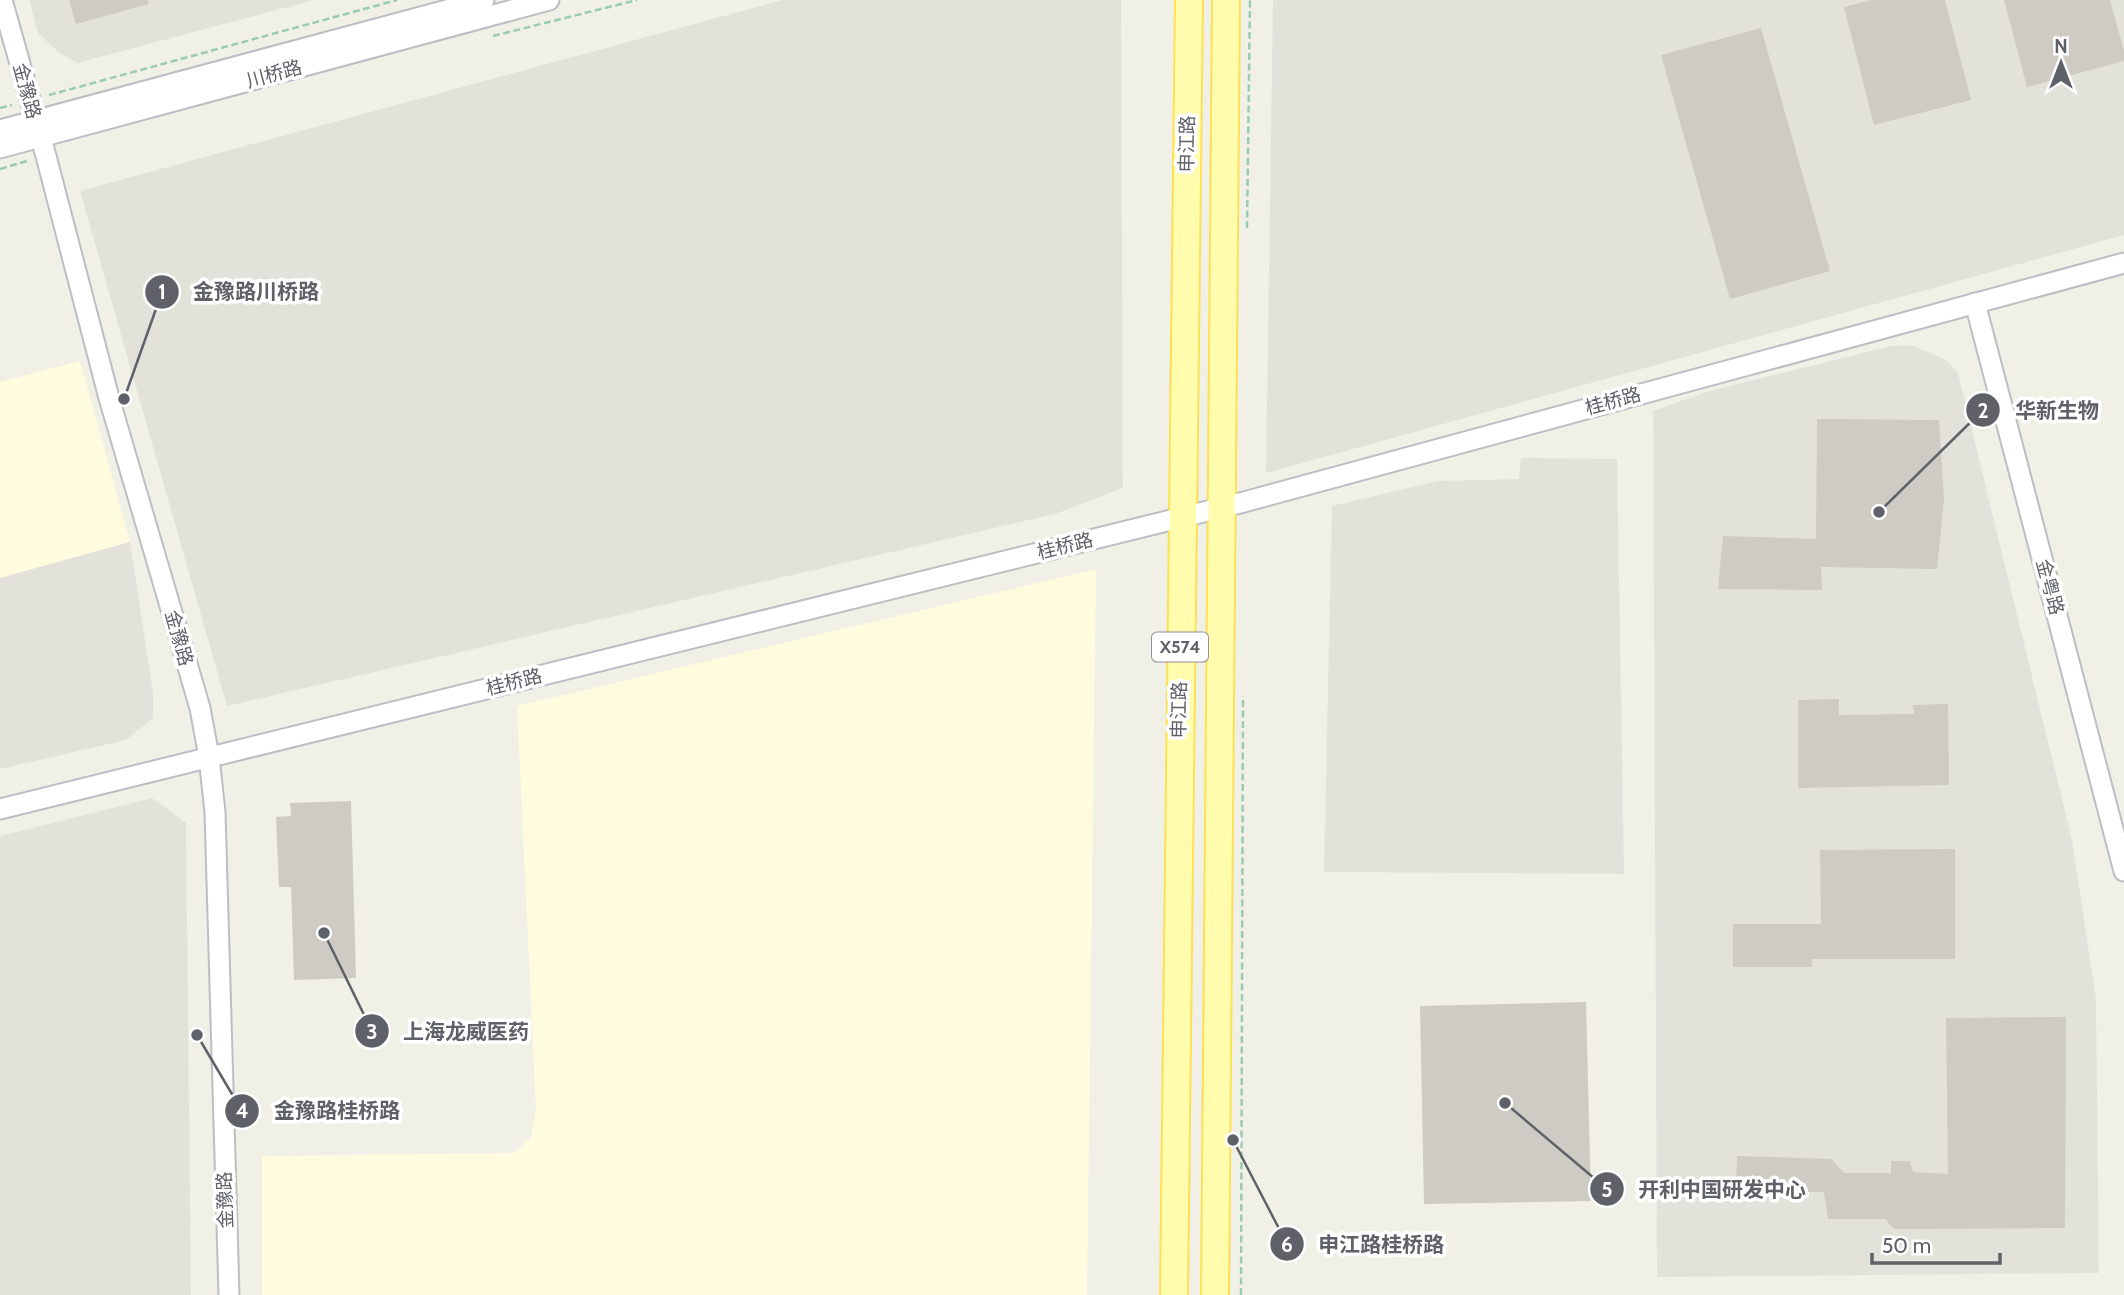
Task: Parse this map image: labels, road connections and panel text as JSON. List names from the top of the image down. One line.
{"streets":{"main road":["申江路","X574"],"street":["川桥路","金豫路","桂桥路","金粤路"]},"crossings":[["川桥路","金豫路"],["金豫路","桂桥路"],["申江路","桂桥路"],["桂桥路","金粤路"]],"places":["金豫路川桥路","华新生物","上海龙威医药","金豫路桂桥路","开利中国研发中心","申江路桂桥路"],"scale_bar":"50 m","north":"top"}
